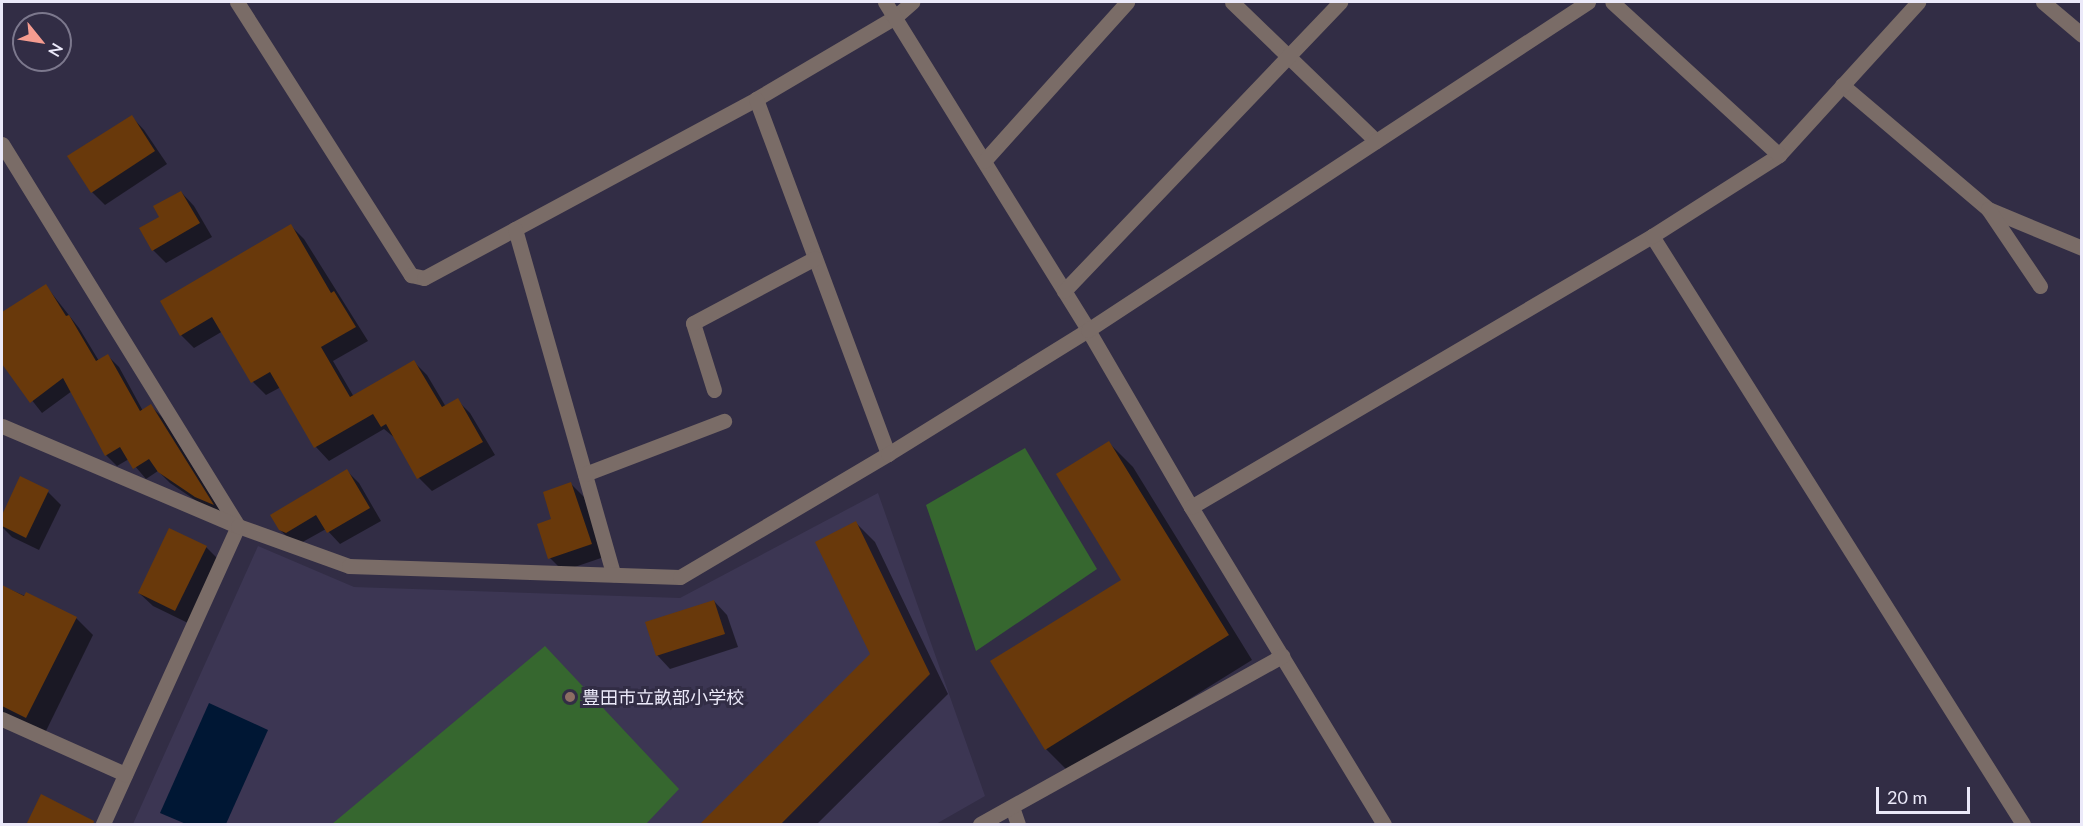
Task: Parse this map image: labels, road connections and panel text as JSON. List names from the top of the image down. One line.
{"places":["豊田市立畝部小学校"],"scale_bar":"20 m","north":"bottom right"}
